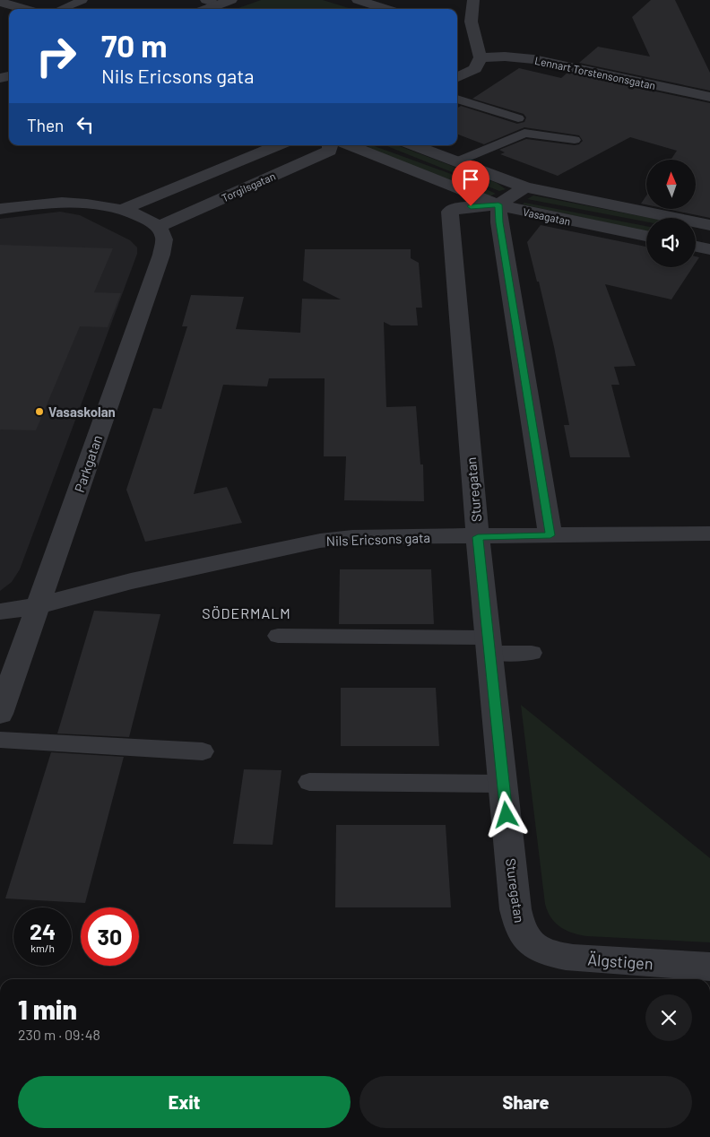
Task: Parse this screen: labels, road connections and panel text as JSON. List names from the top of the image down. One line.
{"streets":{"street":["Lennart Torstensonsgatan","Torgilsgatan","Vasagatan","Parkgatan","Sturegatan","Nils Ericsons gata","Älgstigen"]},"crossings":[["Torgilsgatan","Parkgatan"],["Vasagatan","Sturegatan"],["Parkgatan","Nils Ericsons gata"],["Sturegatan","Nils Ericsons gata"],["Sturegatan","Älgstigen"]],"districts":["SÖDERMALM"],"places":["Vasaskolan"],"north":"top","page":{"turn":["70 m","Nils Ericsons gata"],"then":"Then","speed":"24 km/h","limit":"30","heading":["1 min","230 m · 09:48"],"buttons":["Exit","Share"]}}
